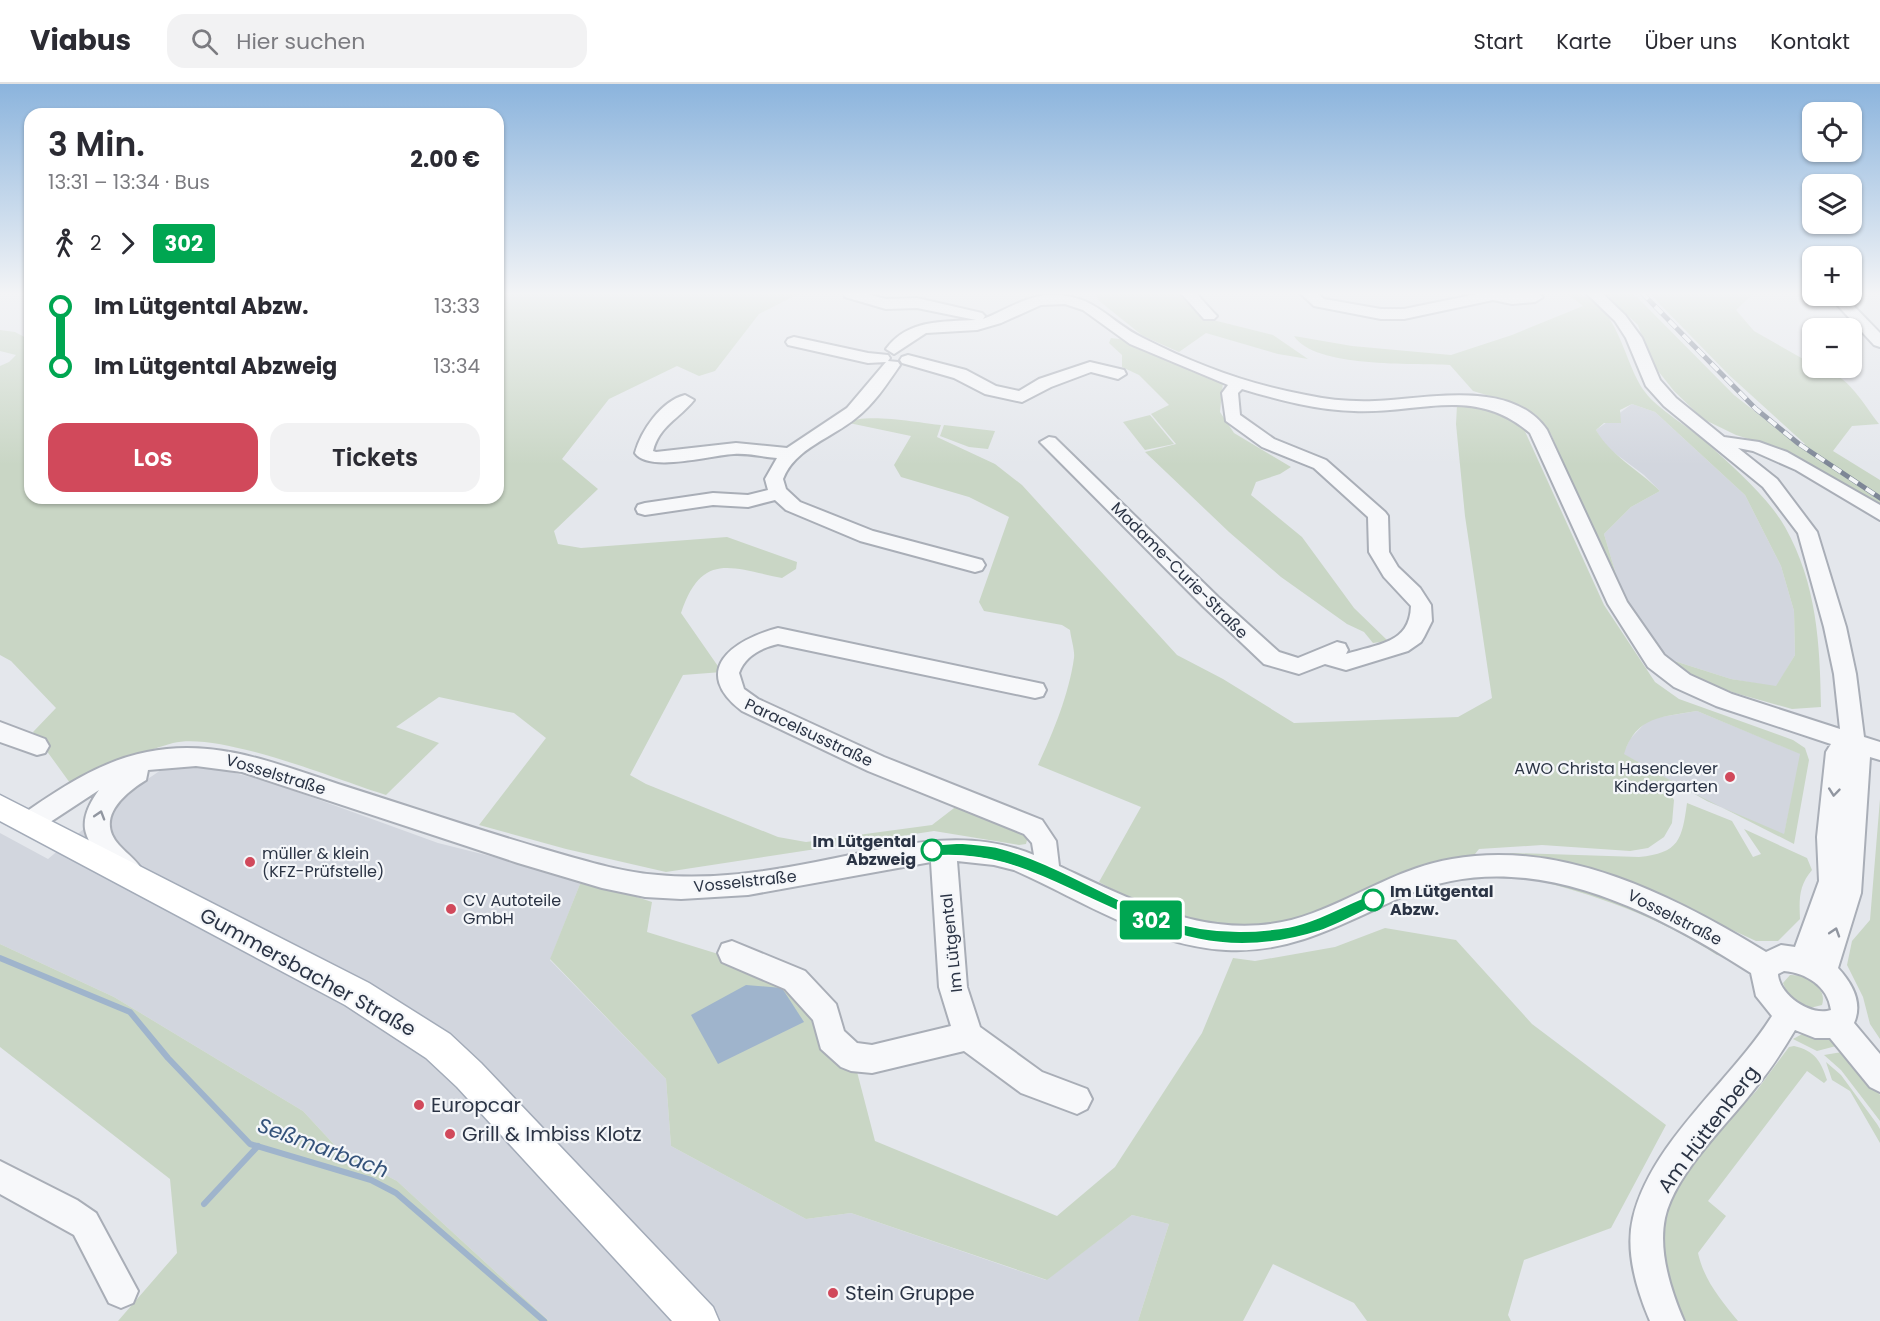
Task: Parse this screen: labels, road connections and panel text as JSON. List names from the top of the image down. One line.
{"streets":{"main road":["Gummersbacher Straße"],"street":["Madame-Curie-Straße","Paracelsusstraße","Vosselstraße","Im Lütgental","Am Hüttenberg"]},"crossings":[["Paracelsusstraße","Vosselstraße"],["Vosselstraße","Im Lütgental"],["Vosselstraße","Gummersbacher Straße"],["Vosselstraße","Am Hüttenberg"]],"water":["Seßmarbach"],"places":["AWO Christa Hasenclever Kindergarten","Im Lütgental Abzweig","müller & klein (KFZ-Prüfstelle)","Im Lütgental Abzw.","CV Autoteile GmbH","Europcar","Grill & Imbiss Klotz","Stein Gruppe"],"lines":["bus line 302"],"page":{"header":"Viabus","search":"Hier suchen","nav":["Start","Karte","Über uns","Kontakt"],"on_map":"302","map_buttons":["+","−"],"heading":["3 Min.","13:31 – 13:34 · Bus","2.00 €"],"legs":["2","302"],"list":[{"name":"Im Lütgental Abzw.","value":"13:33"},{"name":"Im Lütgental Abzweig","value":"13:34"}],"buttons":["Los","Tickets"]}}
